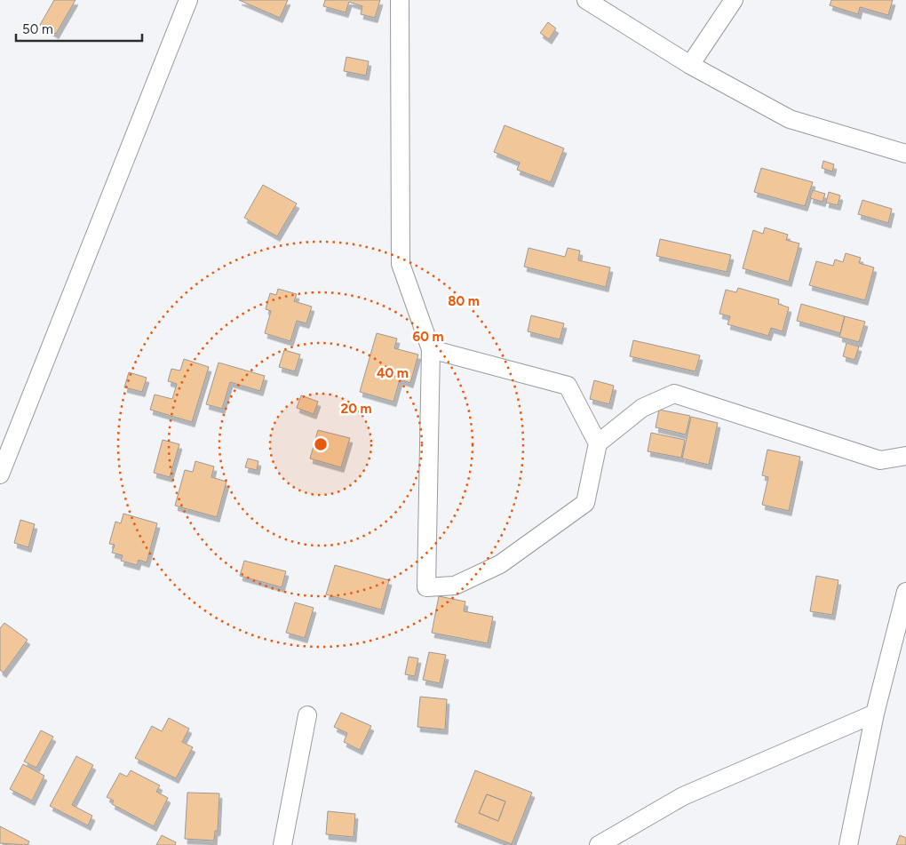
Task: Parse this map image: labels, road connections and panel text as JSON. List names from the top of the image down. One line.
{"scale_bar":"50 m","rings":["80 m","60 m","40 m","20 m"]}
